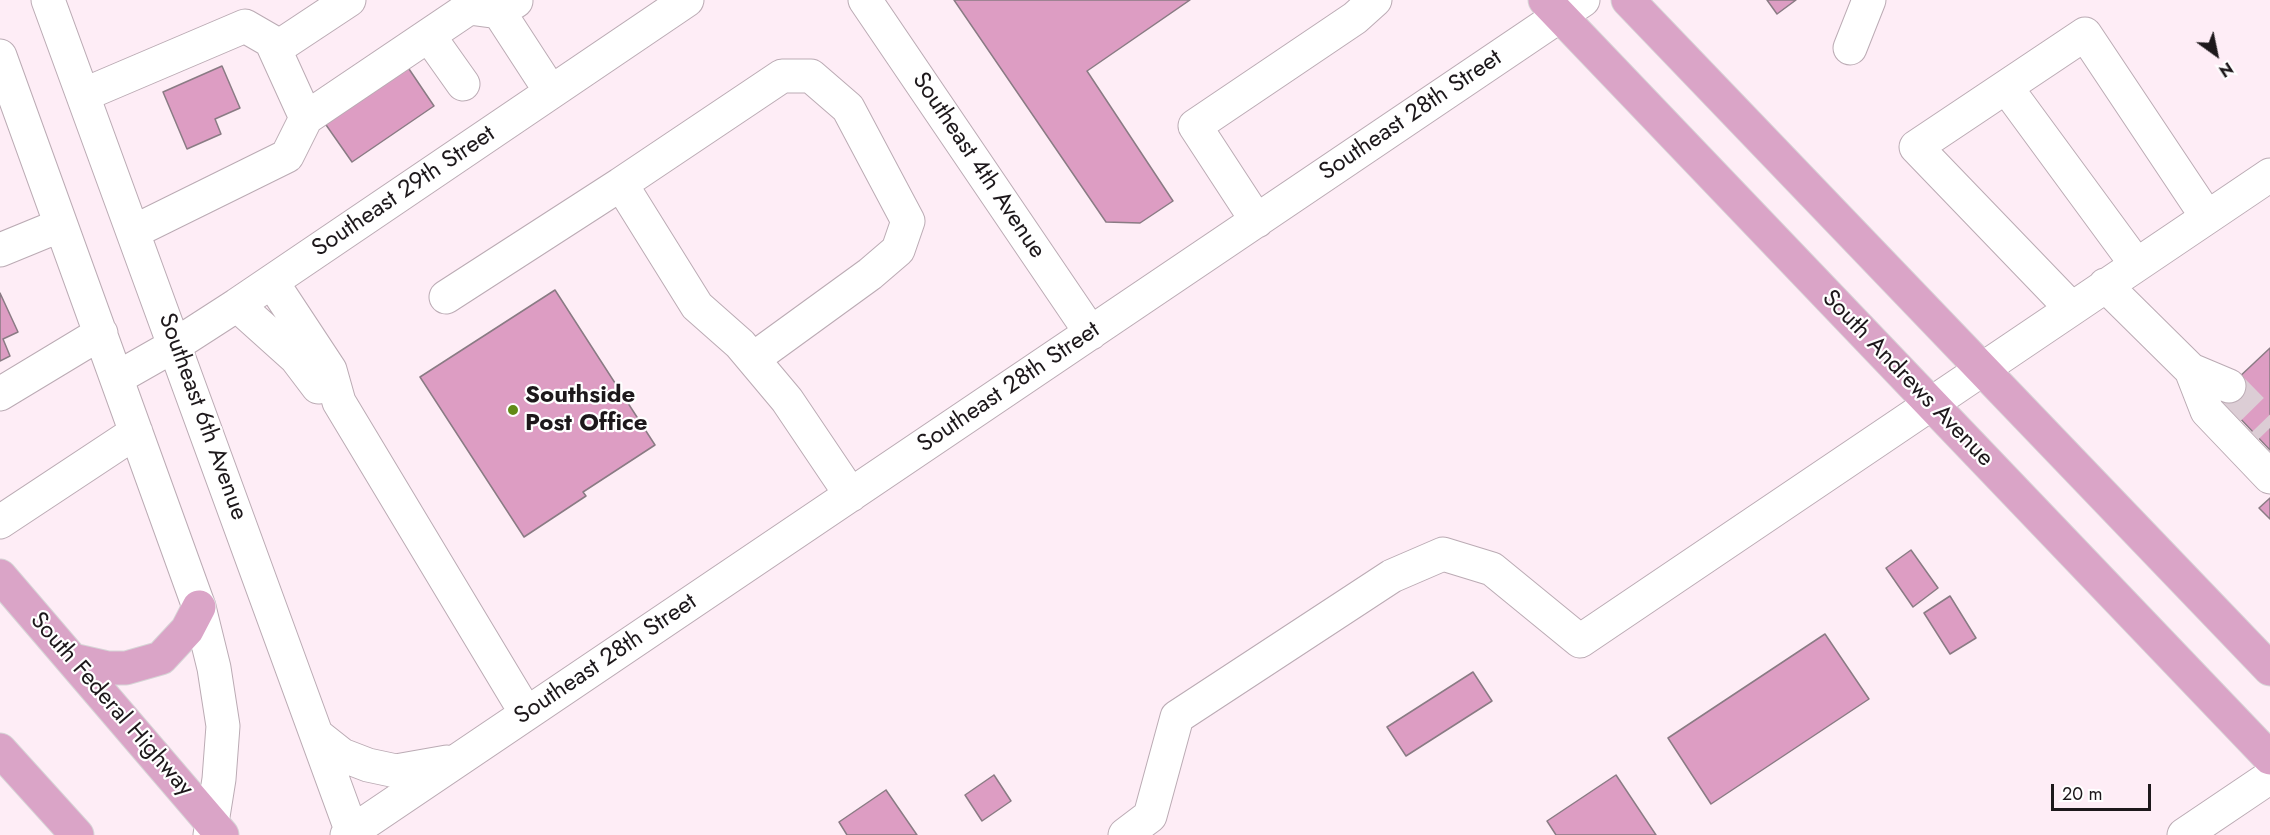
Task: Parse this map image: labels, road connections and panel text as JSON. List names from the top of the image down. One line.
{"streets":{"main road":["South Andrews Avenue","South Federal Highway"],"street":["Southeast 28th Street","Southeast 4th Avenue","Southeast 29th Street","Southeast 6th Avenue"]},"crossings":[["Southeast 28th Street","Southeast 4th Avenue"],["Southeast 28th Street","South Andrews Avenue"],["Southeast 28th Street","Southeast 6th Avenue"],["Southeast 29th Street","Southeast 6th Avenue"]],"places":["Southside Post Office"],"scale_bar":"20 m","north":"bottom right"}
